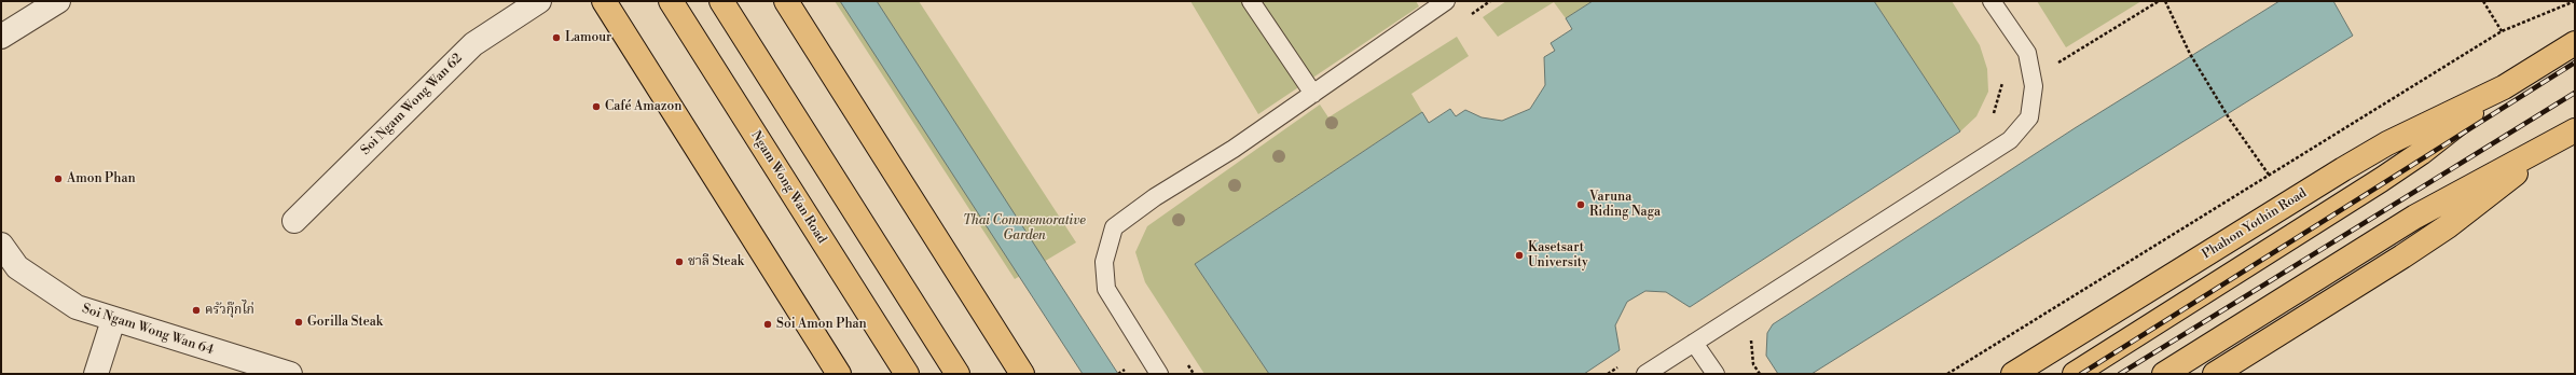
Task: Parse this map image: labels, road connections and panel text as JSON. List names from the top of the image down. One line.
{"streets":{"main road":["Ngam Wong Wan Road","Phahon Yothin Road"],"street":["Soi Ngam Wong Wan 62","Soi Ngam Wong Wan 64"]},"parks":["Thai Commemorative Garden"],"places":["Lamour","Café Amazon","Amon Phan","Varuna Riding Naga","Kasetsart University","ชาลี Steak","ครัวกุ๊กไก่","Gorilla Steak","Soi Amon Phan"]}
